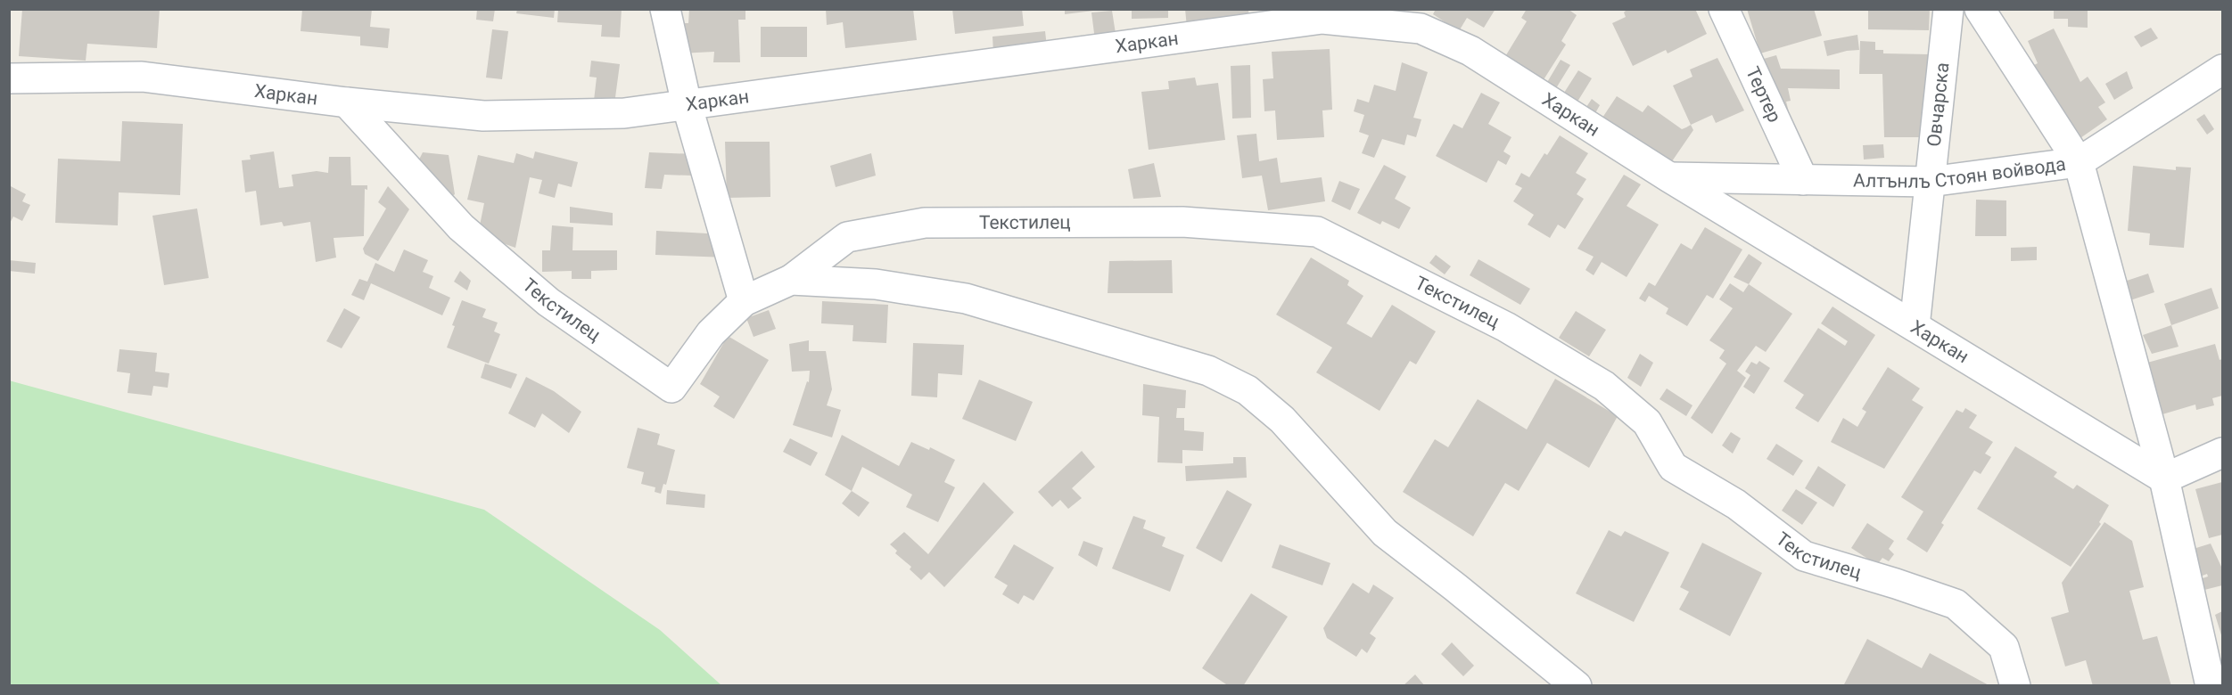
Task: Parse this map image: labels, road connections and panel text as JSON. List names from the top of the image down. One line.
{"streets":{"street":["Харкан","Тертер","Овчарска","Алтънлъ Стоян войвода","Текстилец"]},"crossings":[["Харкан","Овчарска"],["Харкан","Алтънлъ Стоян войвода"],["Харкан","Текстилец"],["Тертер","Алтънлъ Стоян войвода"],["Овчарска","Алтънлъ Стоян войвода"]]}
